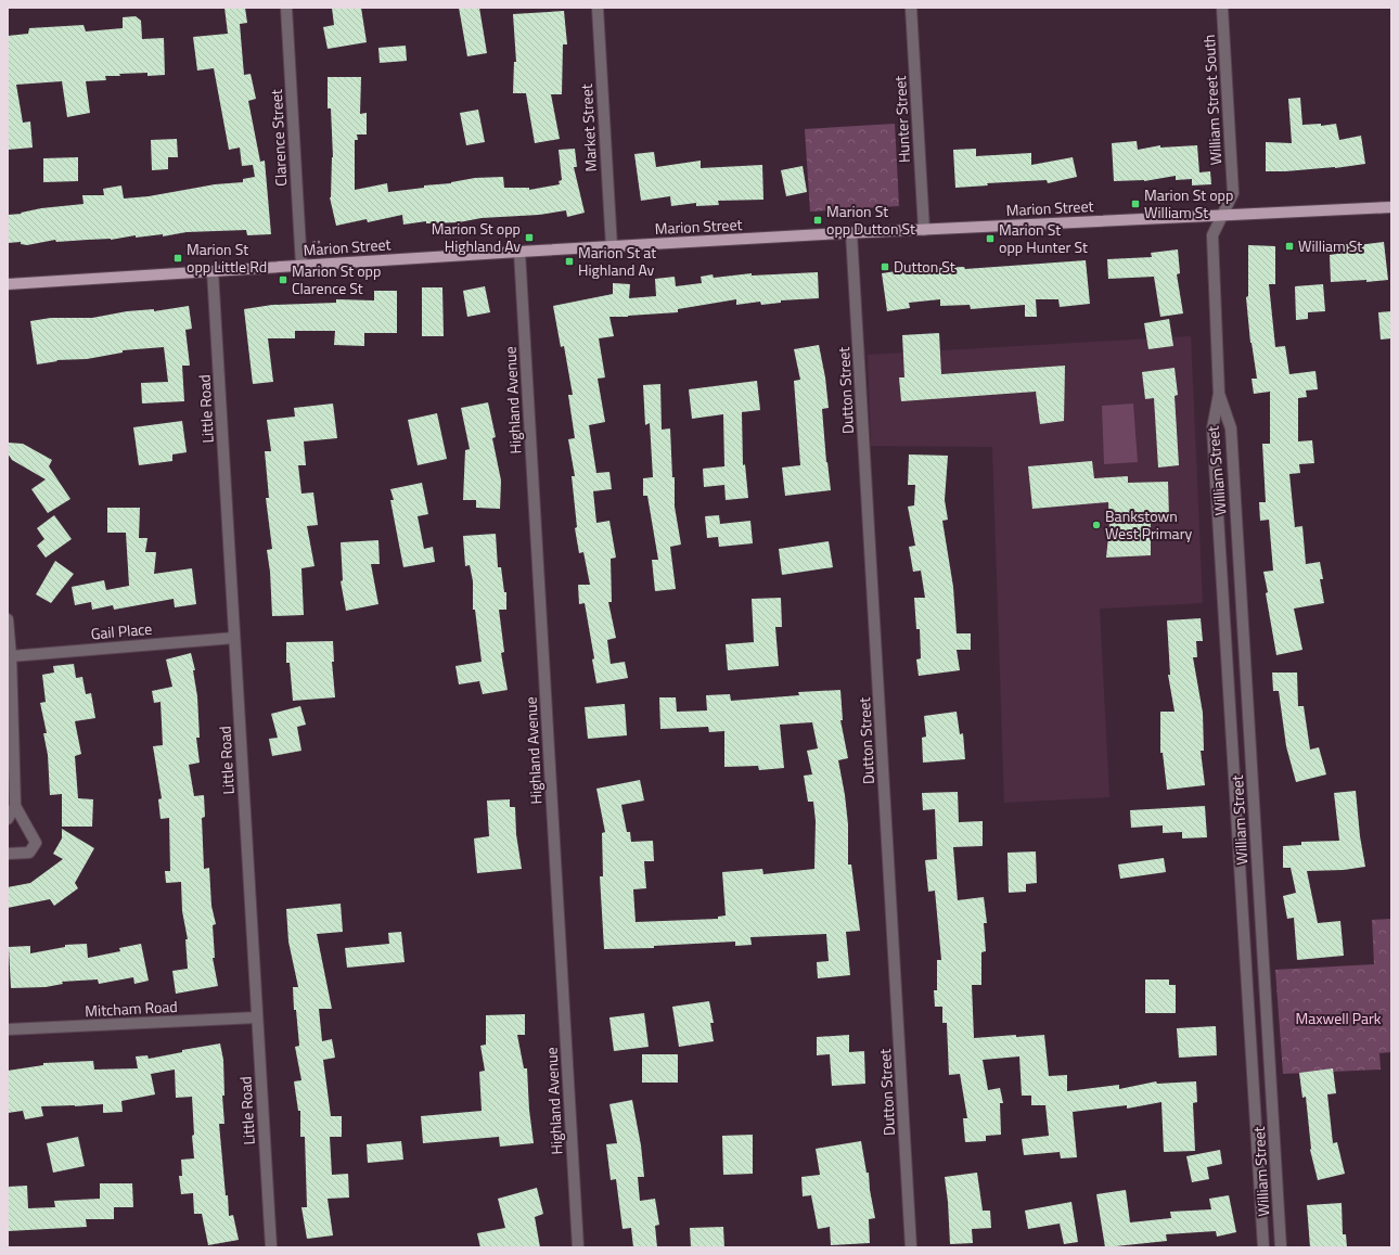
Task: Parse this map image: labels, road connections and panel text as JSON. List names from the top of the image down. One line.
{"streets":{"main road":["Marion Street"],"street":["William Street South","Hunter Street","Market Street","Clarence Street","Dutton Street","Highland Avenue","Little Road","William Street","Gail Place","Mitcham Road"]},"crossings":[["William Street South","Marion Street"],["William Street South","William Street"],["Hunter Street","Marion Street"],["Market Street","Marion Street"],["Clarence Street","Marion Street"],["Marion Street","Dutton Street"],["Marion Street","Highland Avenue"],["Marion Street","Little Road"],["Marion Street","William Street"],["Little Road","Gail Place"],["Little Road","Mitcham Road"]],"parks":["Maxwell Park"],"places":{"transit":["Marion St opp William St","Marion St opp Dutton St","Marion St opp Highland Av","Marion St opp Hunter St","William St","Marion St opp Little Rd","Marion St at Highland Av","Dutton St","Marion St opp Clarence St"],"other":["Bankstown West Primary"]}}
